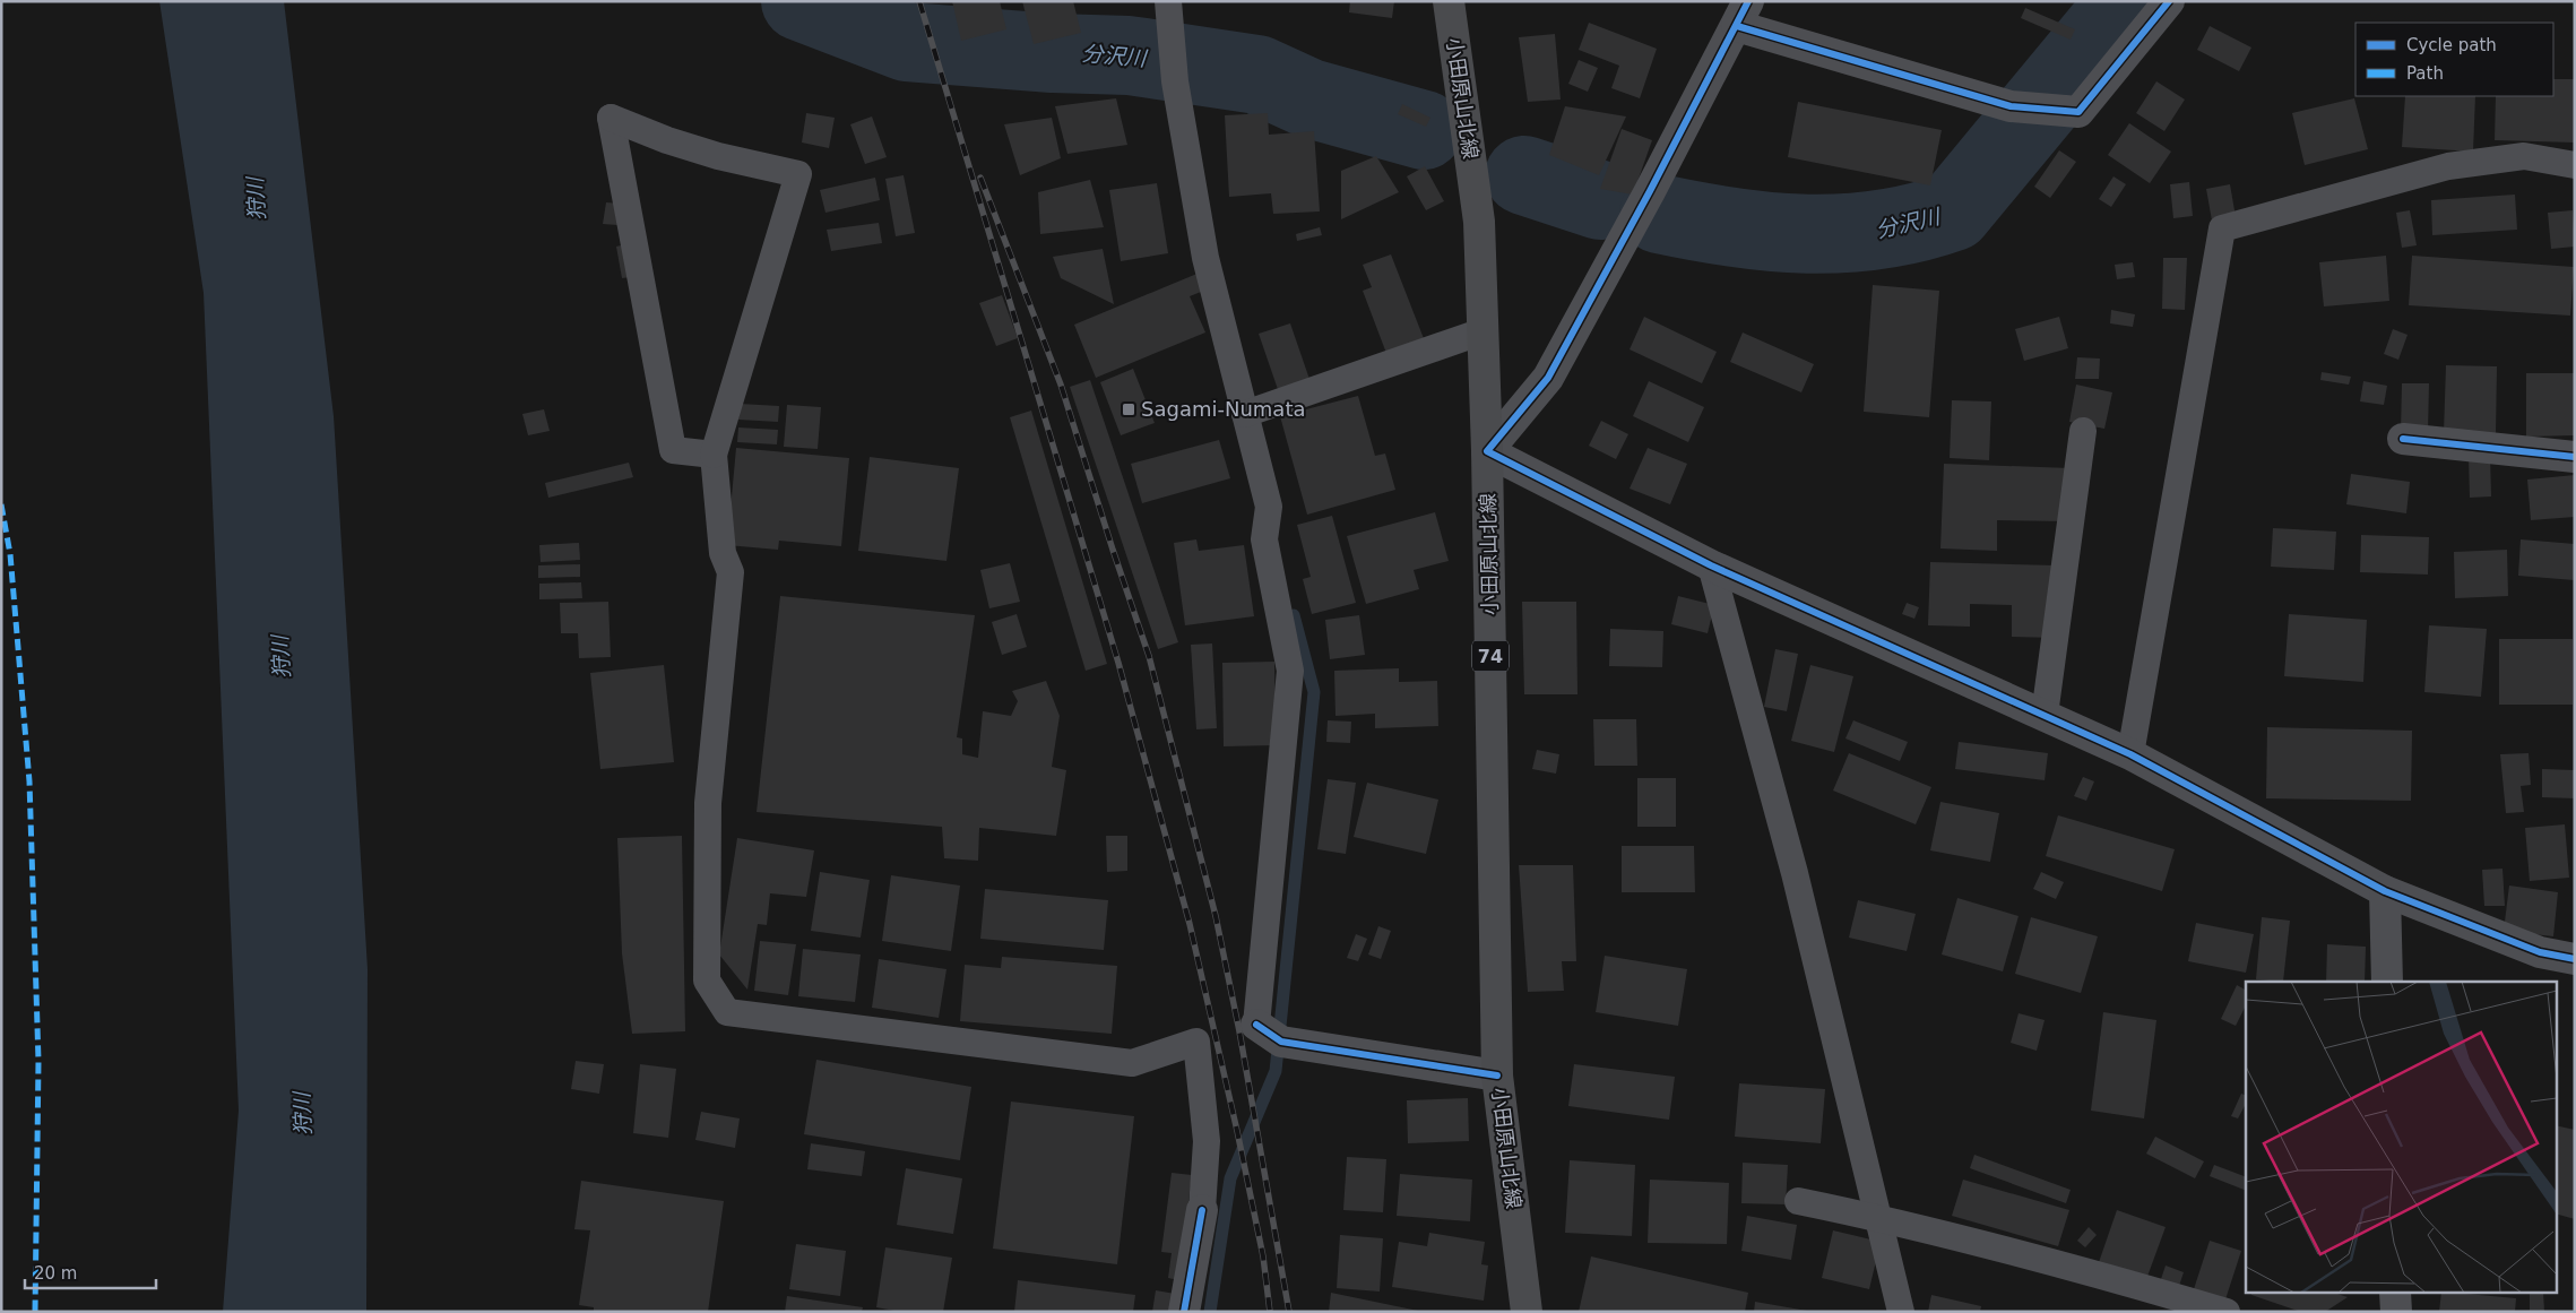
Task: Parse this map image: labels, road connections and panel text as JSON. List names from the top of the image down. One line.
{"streets":{"main road":["小田原山北線","74"]},"water":["分沢川","狩川"],"places":{"transit":["Sagami-Numata"]},"legend":["Cycle path","Path"],"scale_bar":"20 m"}
